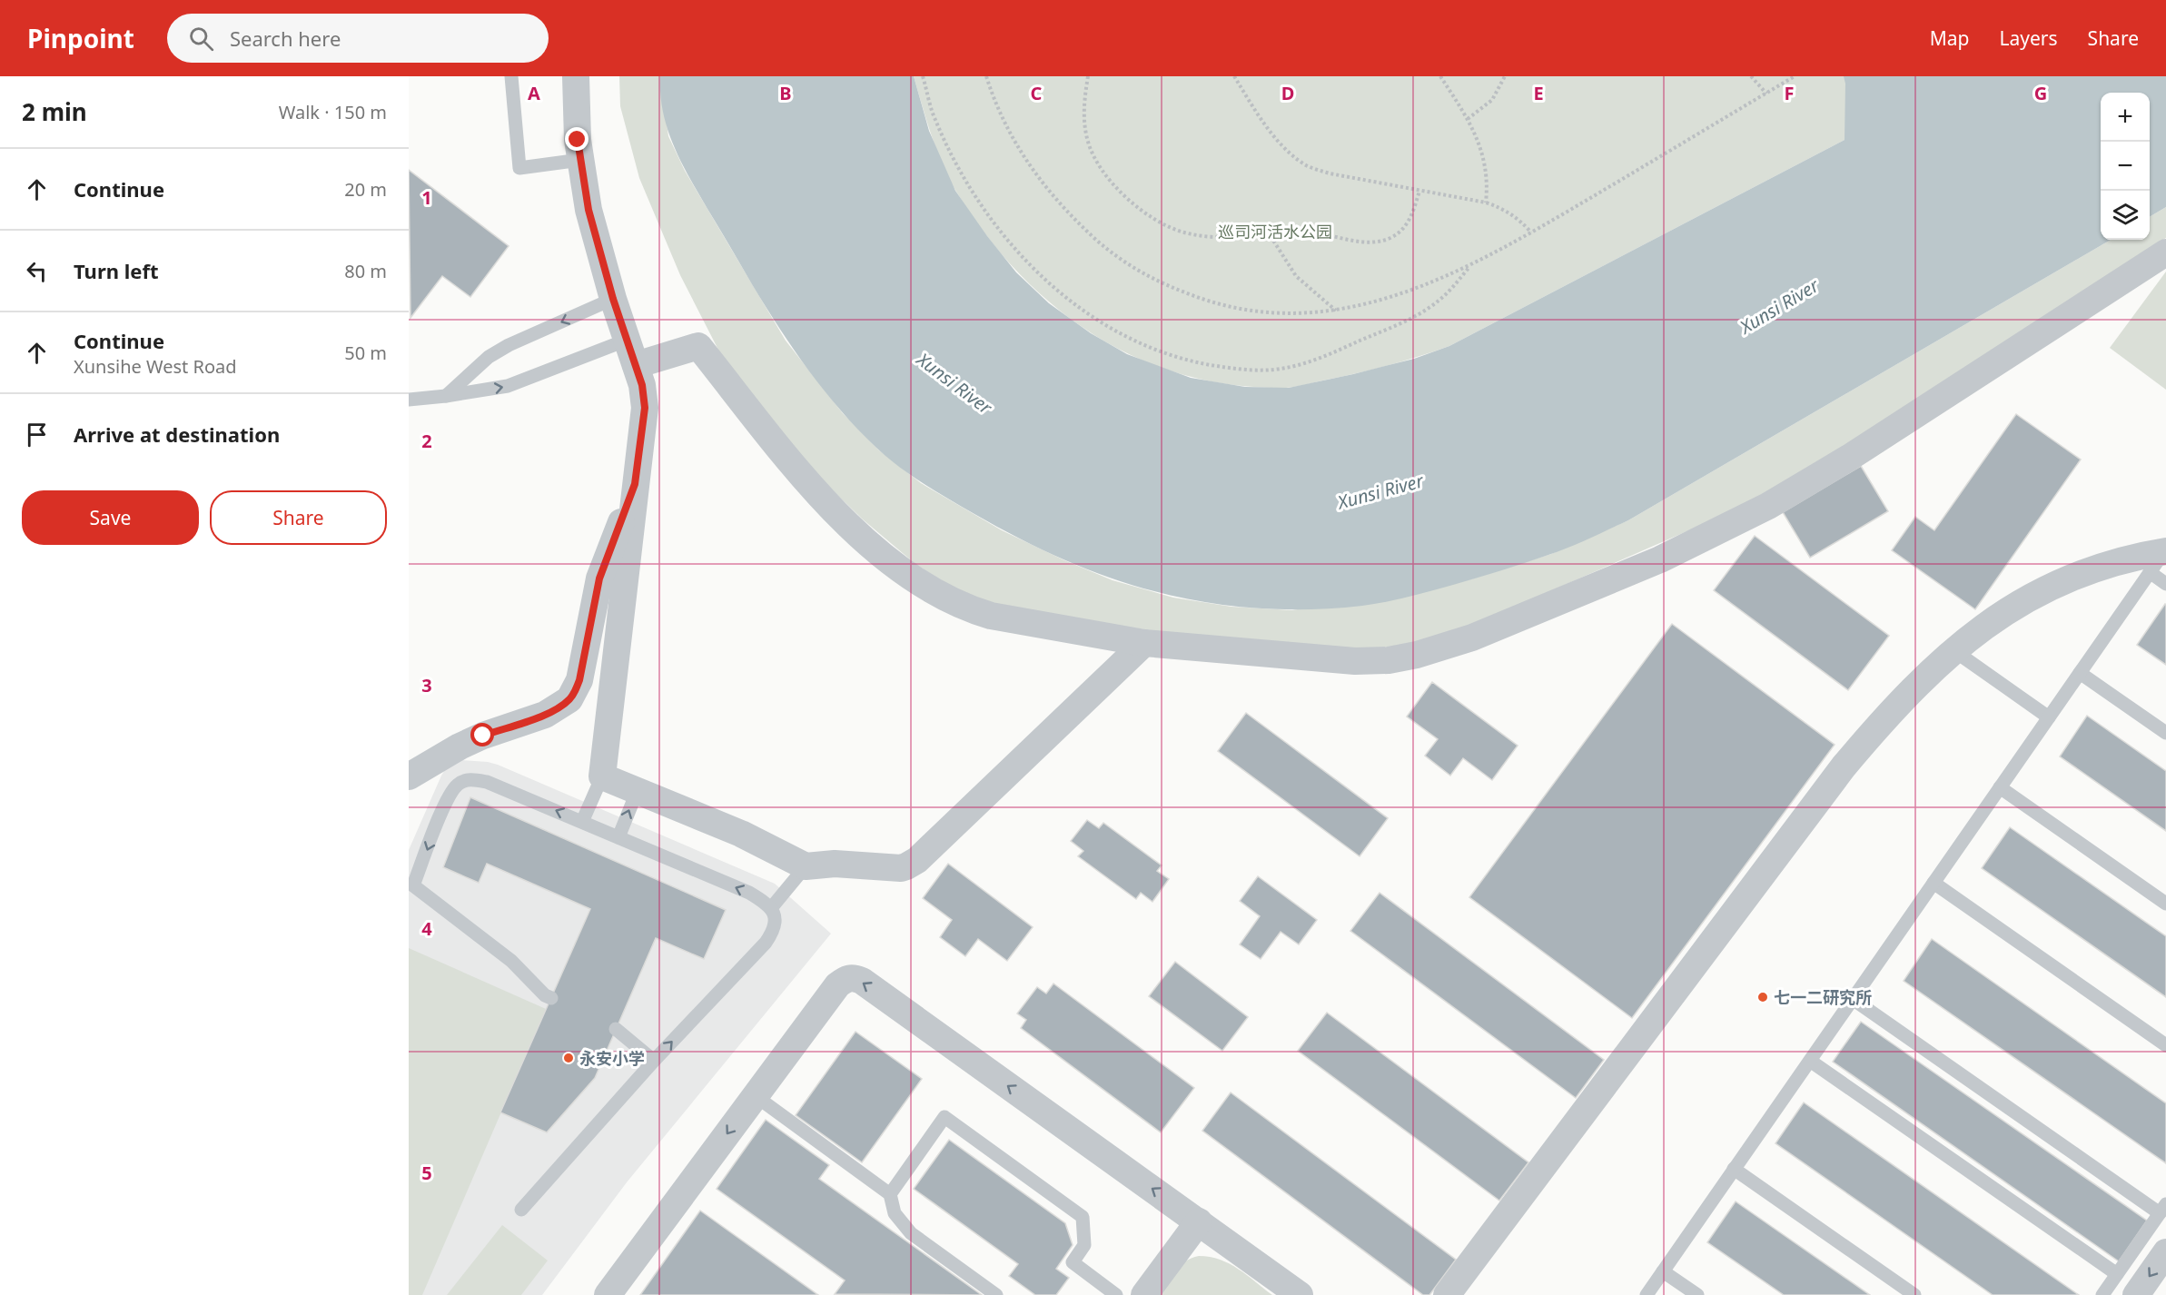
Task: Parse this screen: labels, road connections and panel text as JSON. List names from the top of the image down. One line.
{"water":["Xunsi River"],"parks":["巡司河活水公园"],"places":["七一二研究所","永安小学"],"page":{"header":"Pinpoint","search":"Search here","nav":["Map","Layers","Share"],"heading":["2 min","Walk · 150 m"],"map_buttons":["+","−"],"list":[["Continue","20 m"],["Turn left","80 m"],["Continue","Xunsihe West Road","50 m"],"Arrive at destination"],"buttons":["Save","Share"]},"grid":{"columns":["A","B","C","D","E","F","G"],"rows":["1","2","3","4","5"]}}
